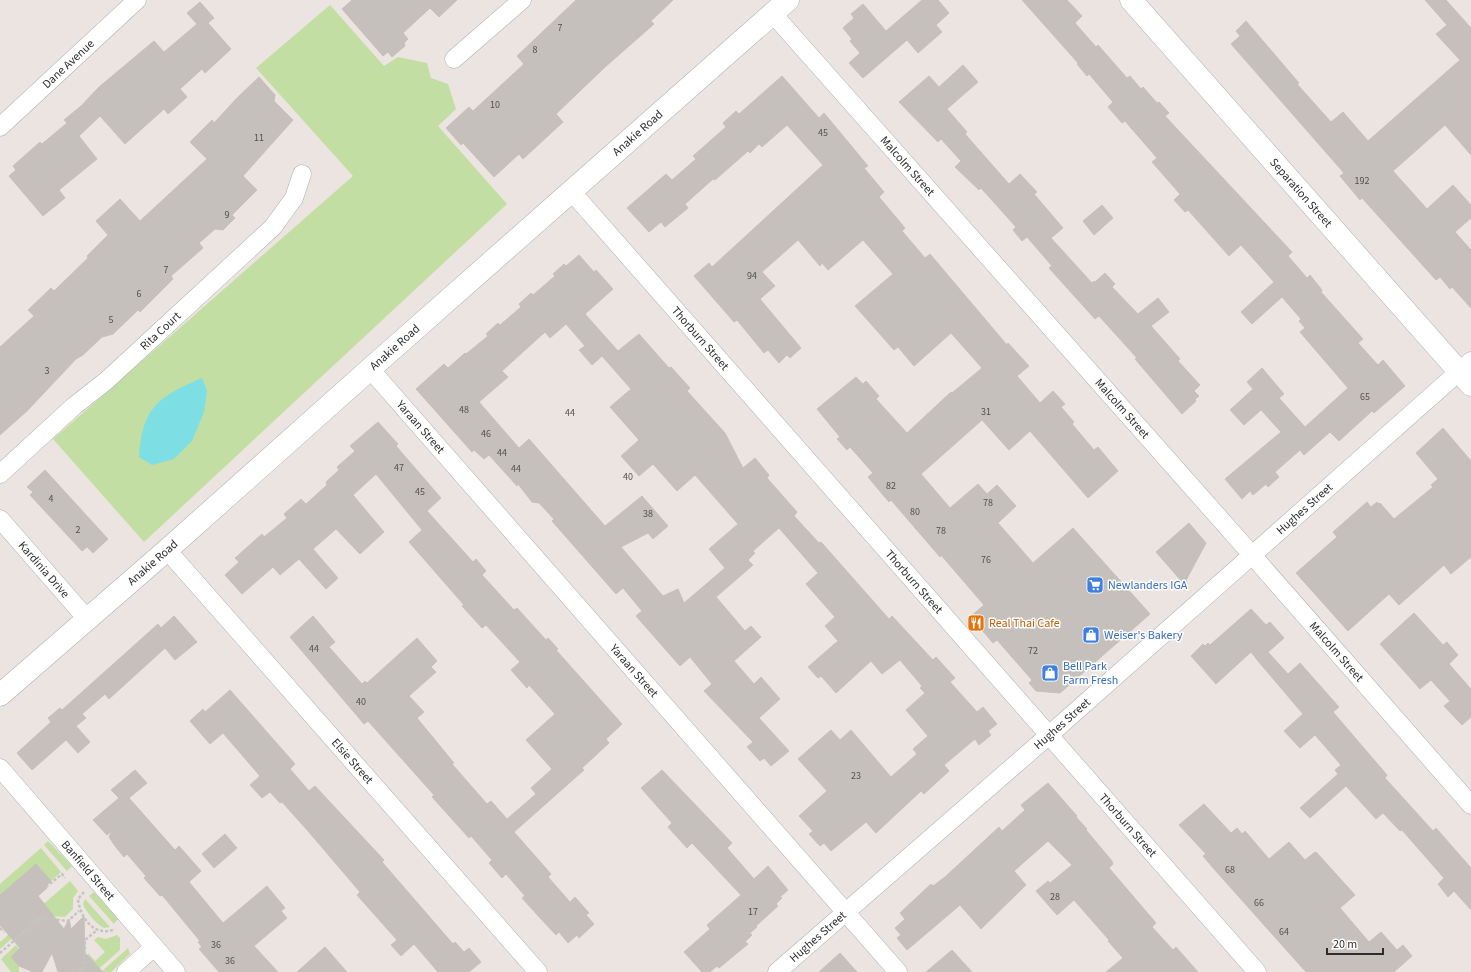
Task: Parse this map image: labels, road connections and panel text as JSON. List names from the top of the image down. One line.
{"streets":{"main road":["Anakie Road","Separation Street"],"street":["Dane Avenue","Malcolm Street","Rita Court","Thorburn Street","Yaraan Street","Hughes Street","Kardinia Drive","Elsie Street","Banfield Street"]},"crossings":[["Anakie Road","Malcolm Street"],["Anakie Road","Thorburn Street"],["Anakie Road","Yaraan Street"],["Anakie Road","Kardinia Drive"],["Anakie Road","Elsie Street"],["Malcolm Street","Hughes Street"],["Separation Street","Hughes Street"],["Thorburn Street","Hughes Street"],["Yaraan Street","Hughes Street"]],"places":{"supermarket":["Newlanders IGA"],"restaurant":["Real Thai Cafe"],"shop":["Weiser's Bakery","Bell Park Farm Fresh"]},"house_numbers":["7","8","10","45","11","192","9","7","94","6","5","3","65","48","31","44","46","44","47","44","40","82","45","4","78","80","38","2","78","76","44","72","40","23","68","28","66","17","64","36","36"],"scale_bar":"20 m"}
